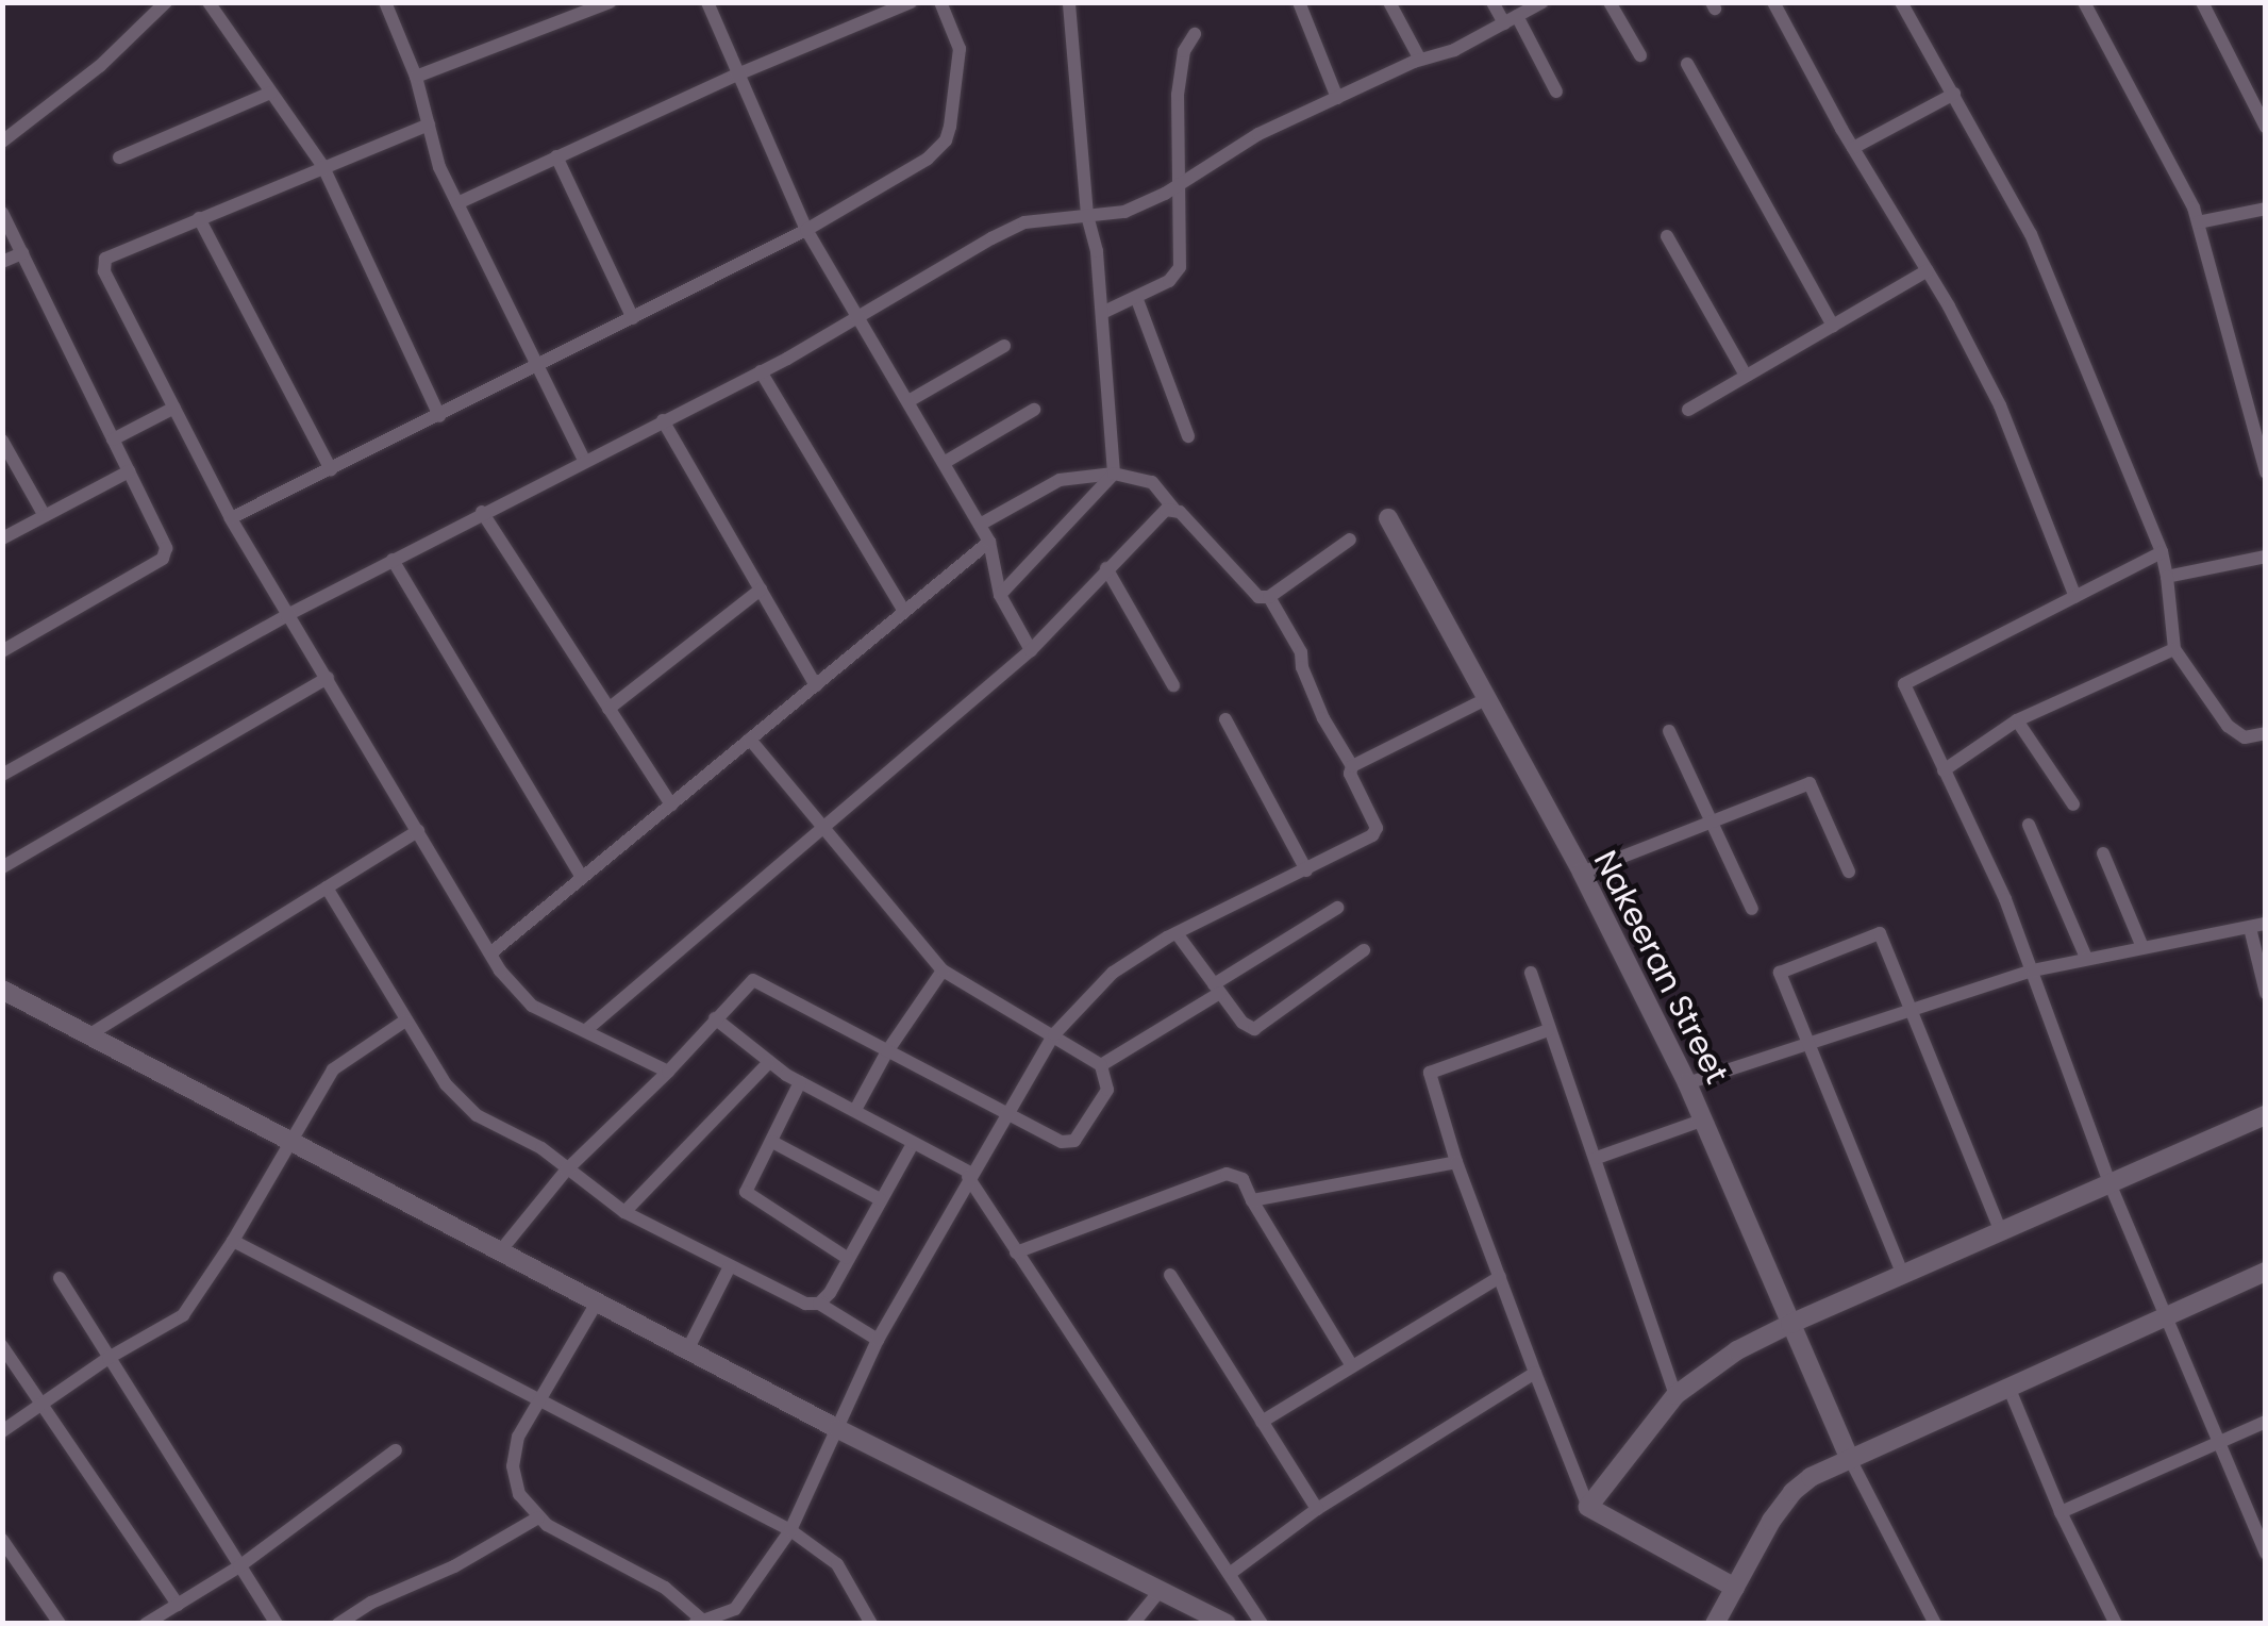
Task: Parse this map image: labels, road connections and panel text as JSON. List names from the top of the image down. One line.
{"streets":{"street":["Nakeeran Street"]}}
